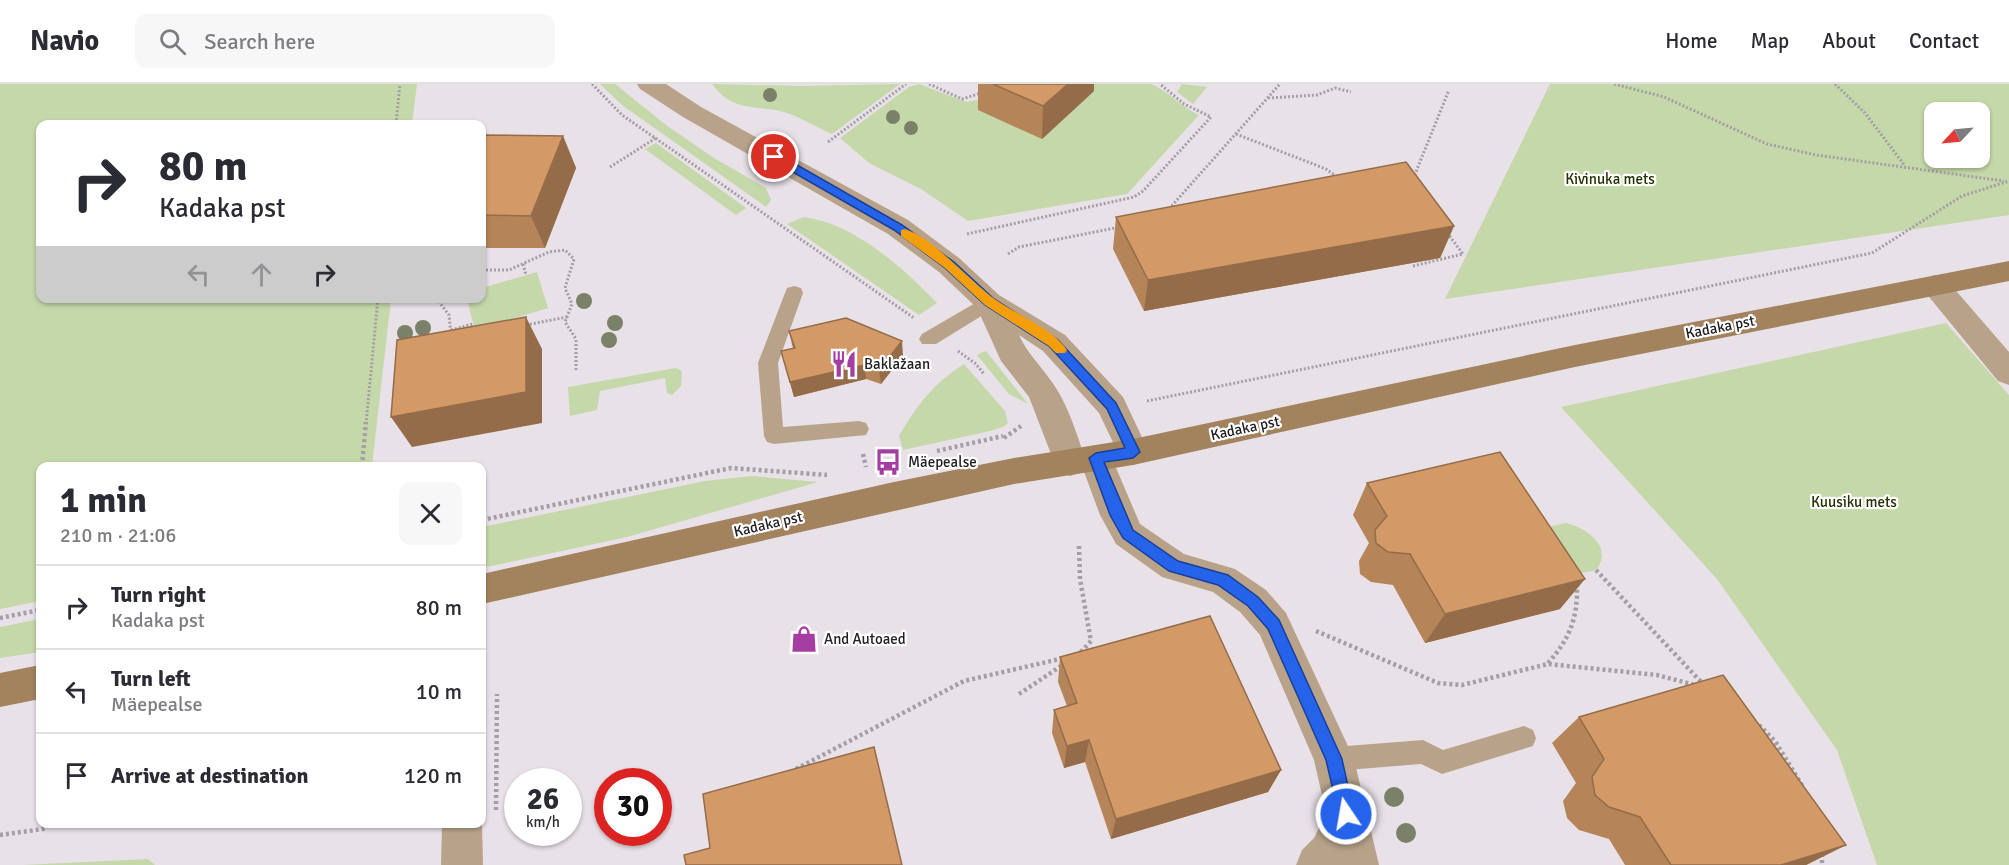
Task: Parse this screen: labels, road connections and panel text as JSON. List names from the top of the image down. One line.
{"streets":{"main road":["Kadaka pst"]},"parks":["Kivinuka mets","Kuusiku mets"],"places":{"restaurant":["Baklažaan"],"bus stop":["Mäepealse"],"shop":["And Autoaed"]},"north":"bottom left","page":{"header":"Navio","search":"Search here","nav":["Home","Map","About","Contact"],"turn":["80 m","Kadaka pst"],"heading":["1 min","210 m · 21:06"],"list":[{"name":"Turn right","note":"Kadaka pst","value":"80 m"},{"name":"Turn left","note":"Mäepealse","value":"10 m"},{"name":"Arrive at destination","value":"120 m"}],"speed":"26 km/h","limit":"30"}}
